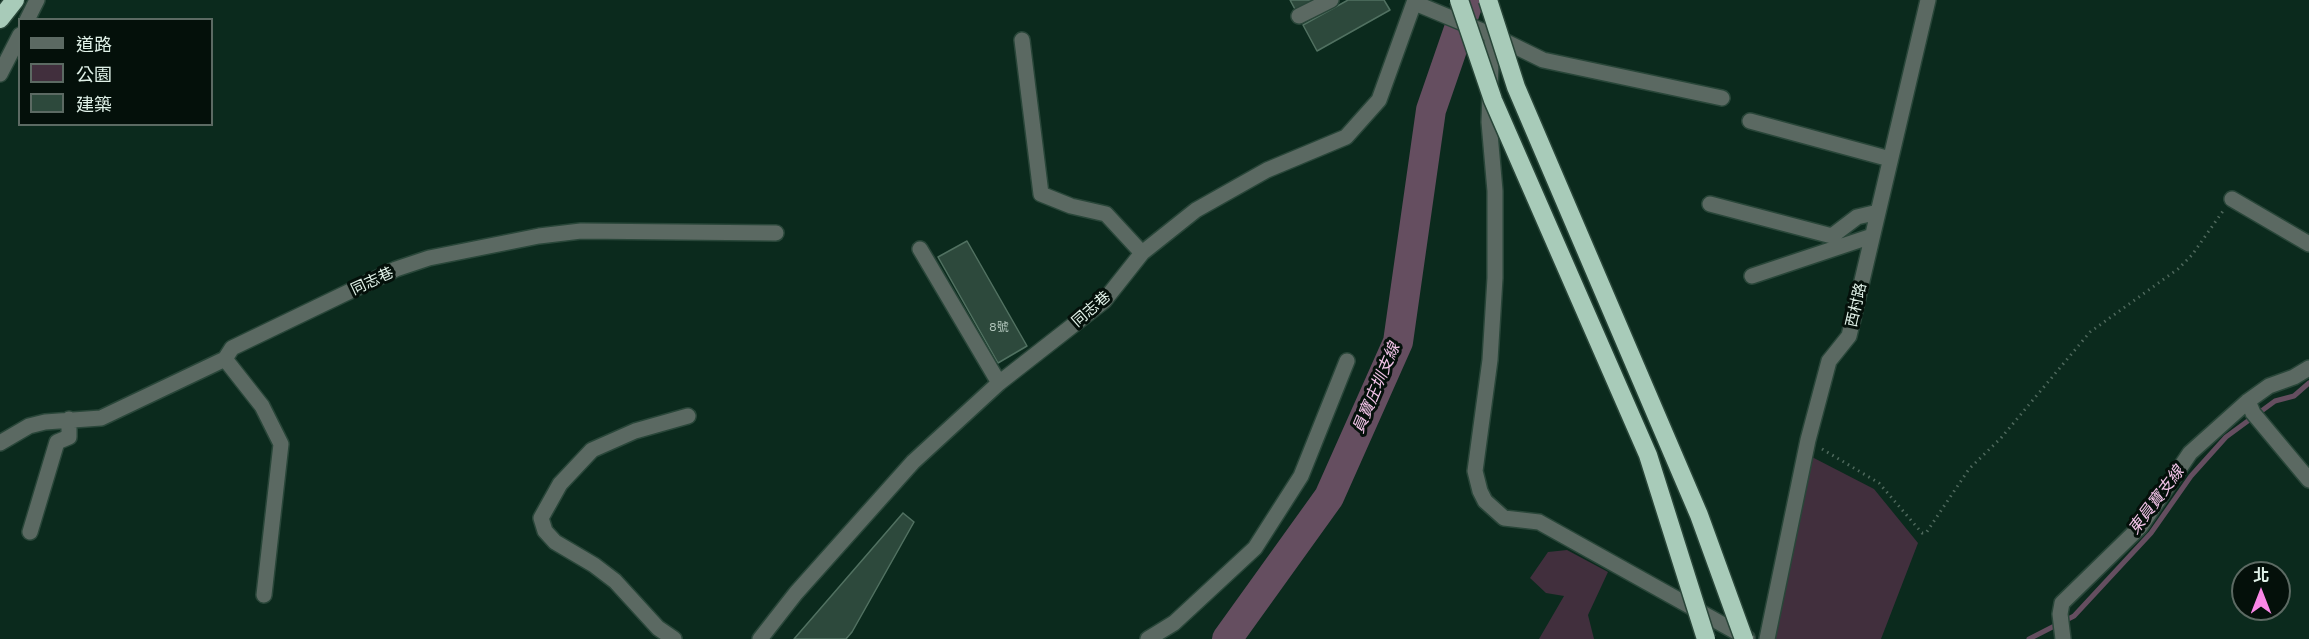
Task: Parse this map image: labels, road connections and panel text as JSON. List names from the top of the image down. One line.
{"streets":{"street":["同志巷","西村路"]},"water":["員寶庄圳支線","東員寶支線"],"house_numbers":["8號"],"legend":["道路","公園","建築"],"north":"top"}
